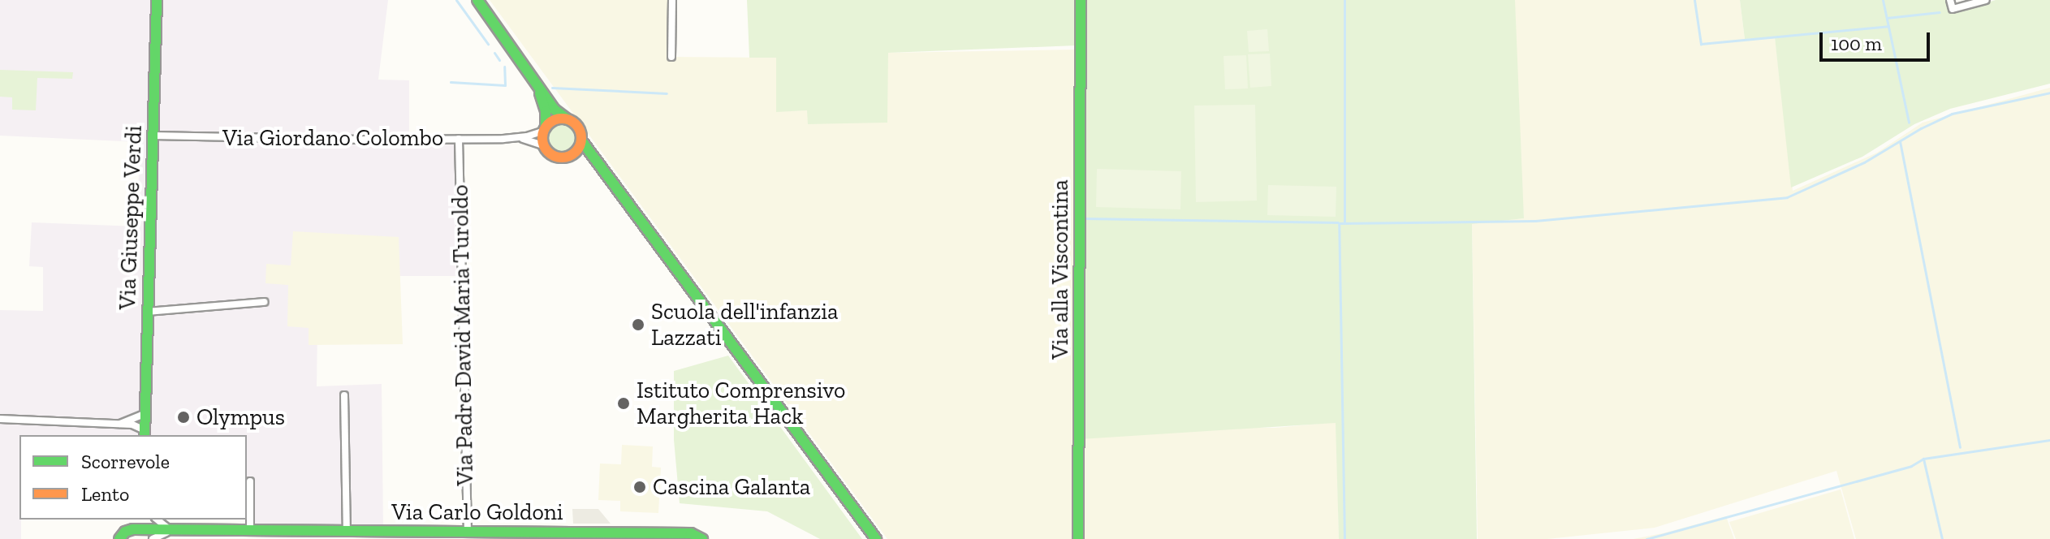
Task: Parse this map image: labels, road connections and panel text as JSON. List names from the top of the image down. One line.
{"streets":{"street":["Via Giordano Colombo","Via Giuseppe Verdi","Via alla Viscontina","Via Padre David Maria Turoldo","Via Carlo Goldoni"]},"crossings":[["Via Giordano Colombo","Via Giuseppe Verdi"],["Via Giordano Colombo","Via Padre David Maria Turoldo"],["Via Padre David Maria Turoldo","Via Carlo Goldoni"]],"places":["Scuola dell'infanzia Lazzati","Istituto Comprensivo Margherita Hack","Olympus","Cascina Galanta"],"legend":["Scorrevole","Lento"],"scale_bar":"100 m"}
